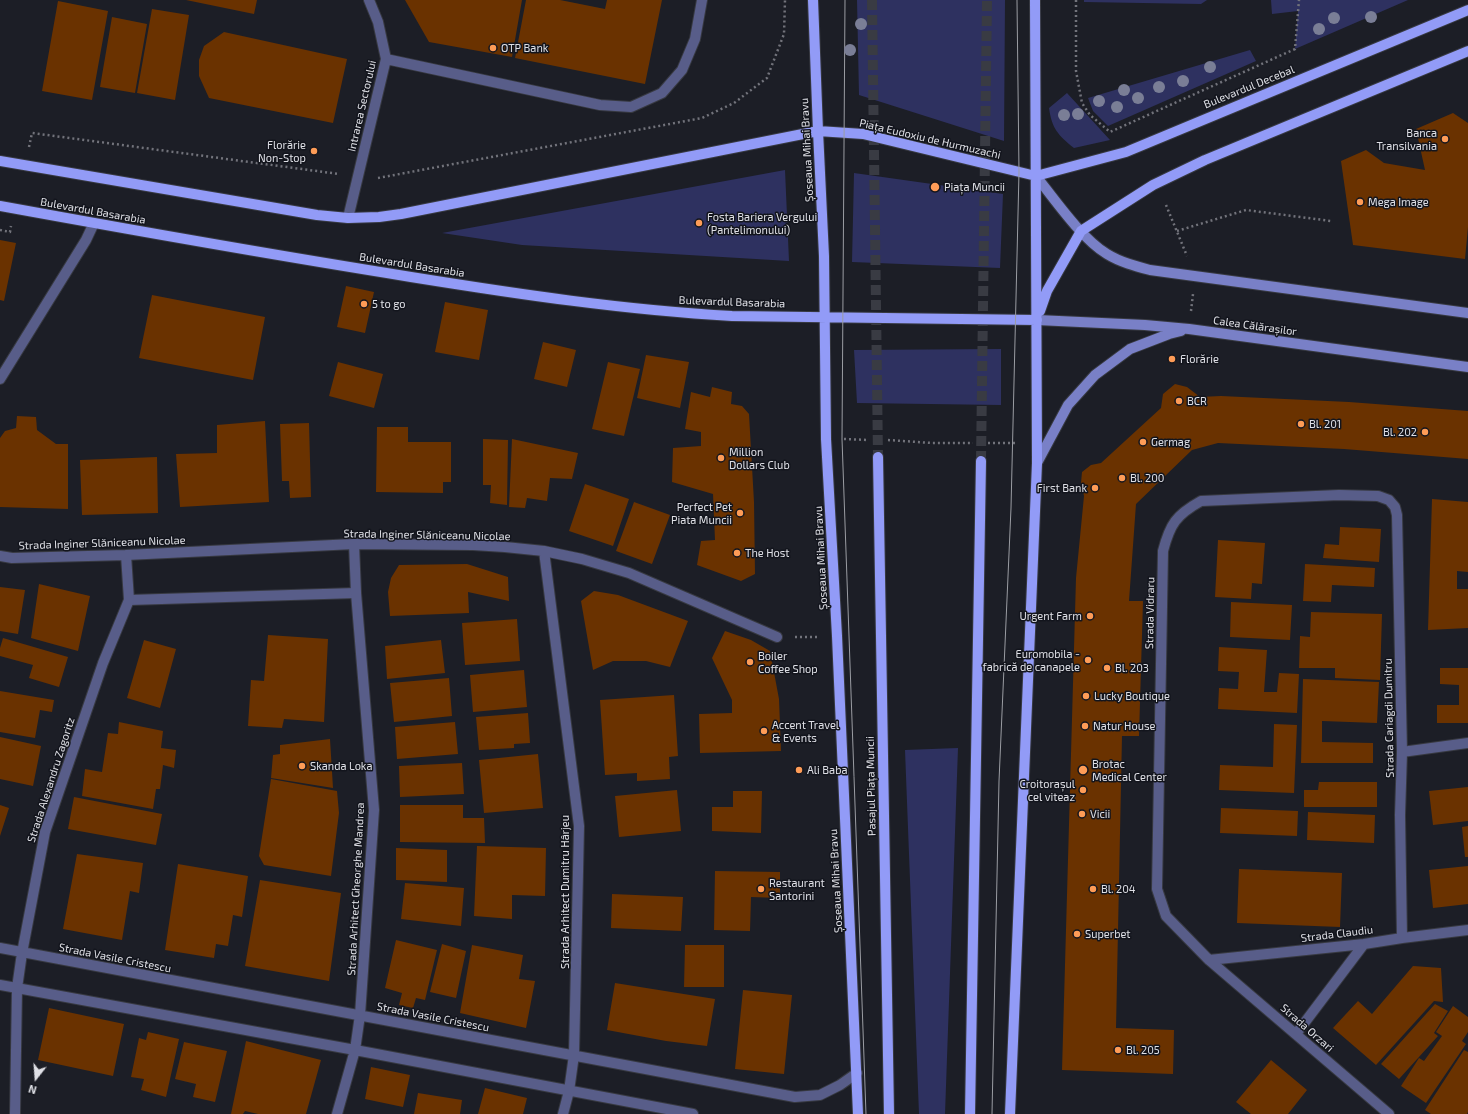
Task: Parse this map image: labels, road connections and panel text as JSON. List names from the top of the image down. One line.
{"streets":{"main road":["Bulevardul Decebal","Piața Eudoxiu de Hurmuzachi","Șoseaua Mihai Bravu","Bulevardul Basarabia","Calea Călărașilor","Pasajul Piața Muncii"],"street":["Intrarea Sectorului","Strada Inginer Slăniceanu Nicolae","Strada Vidraru","Strada Cariagdi Dumitru","Strada Alexandru Zagoritz","Strada Arhitect Gheorghe Mandrea","Strada Arhitect Dumitru Hârjeu","Strada Claudiu","Strada Vasile Cristescu","Strada Orzari"]},"crossings":[["Bulevardul Decebal","Piața Eudoxiu de Hurmuzachi"],["Piața Eudoxiu de Hurmuzachi","Șoseaua Mihai Bravu"],["Șoseaua Mihai Bravu","Bulevardul Basarabia"],["Șoseaua Mihai Bravu","Strada Vasile Cristescu"],["Strada Inginer Slăniceanu Nicolae","Strada Alexandru Zagoritz"],["Strada Inginer Slăniceanu Nicolae","Strada Arhitect Gheorghe Mandrea"],["Strada Inginer Slăniceanu Nicolae","Strada Arhitect Dumitru Hârjeu"],["Strada Vidraru","Strada Cariagdi Dumitru"],["Strada Vidraru","Strada Claudiu"],["Strada Vidraru","Strada Orzari"],["Strada Cariagdi Dumitru","Strada Claudiu"],["Strada Alexandru Zagoritz","Strada Vasile Cristescu"],["Strada Arhitect Gheorghe Mandrea","Strada Vasile Cristescu"],["Strada Arhitect Dumitru Hârjeu","Strada Vasile Cristescu"],["Strada Claudiu","Strada Orzari"]],"places":["OTP Bank","Banca Transilvania","Florărie Non-Stop","Piața Muncii","Mega Image","Fosta Bariera Vergului (Pantelimonului)","5 to go","Florărie","BCR","Bl. 201","Bl. 202","Germag","Million Dollars Club","Bl. 200","First Bank","Perfect Pet Piata Muncii","The Host","Urgent Farm","Euromobila - fabrică de canapele","Boiler Coffee Shop","Bl. 203","Lucky Boutique","Natur House","Accent Travel & Events","Skanda Loka","Ali Baba","Brotac Medical Center","Croitorașul cel viteaz","Vicii","Restaurant Santorini","Bl. 204","Superbet","Bl. 205"],"north":"bottom"}
